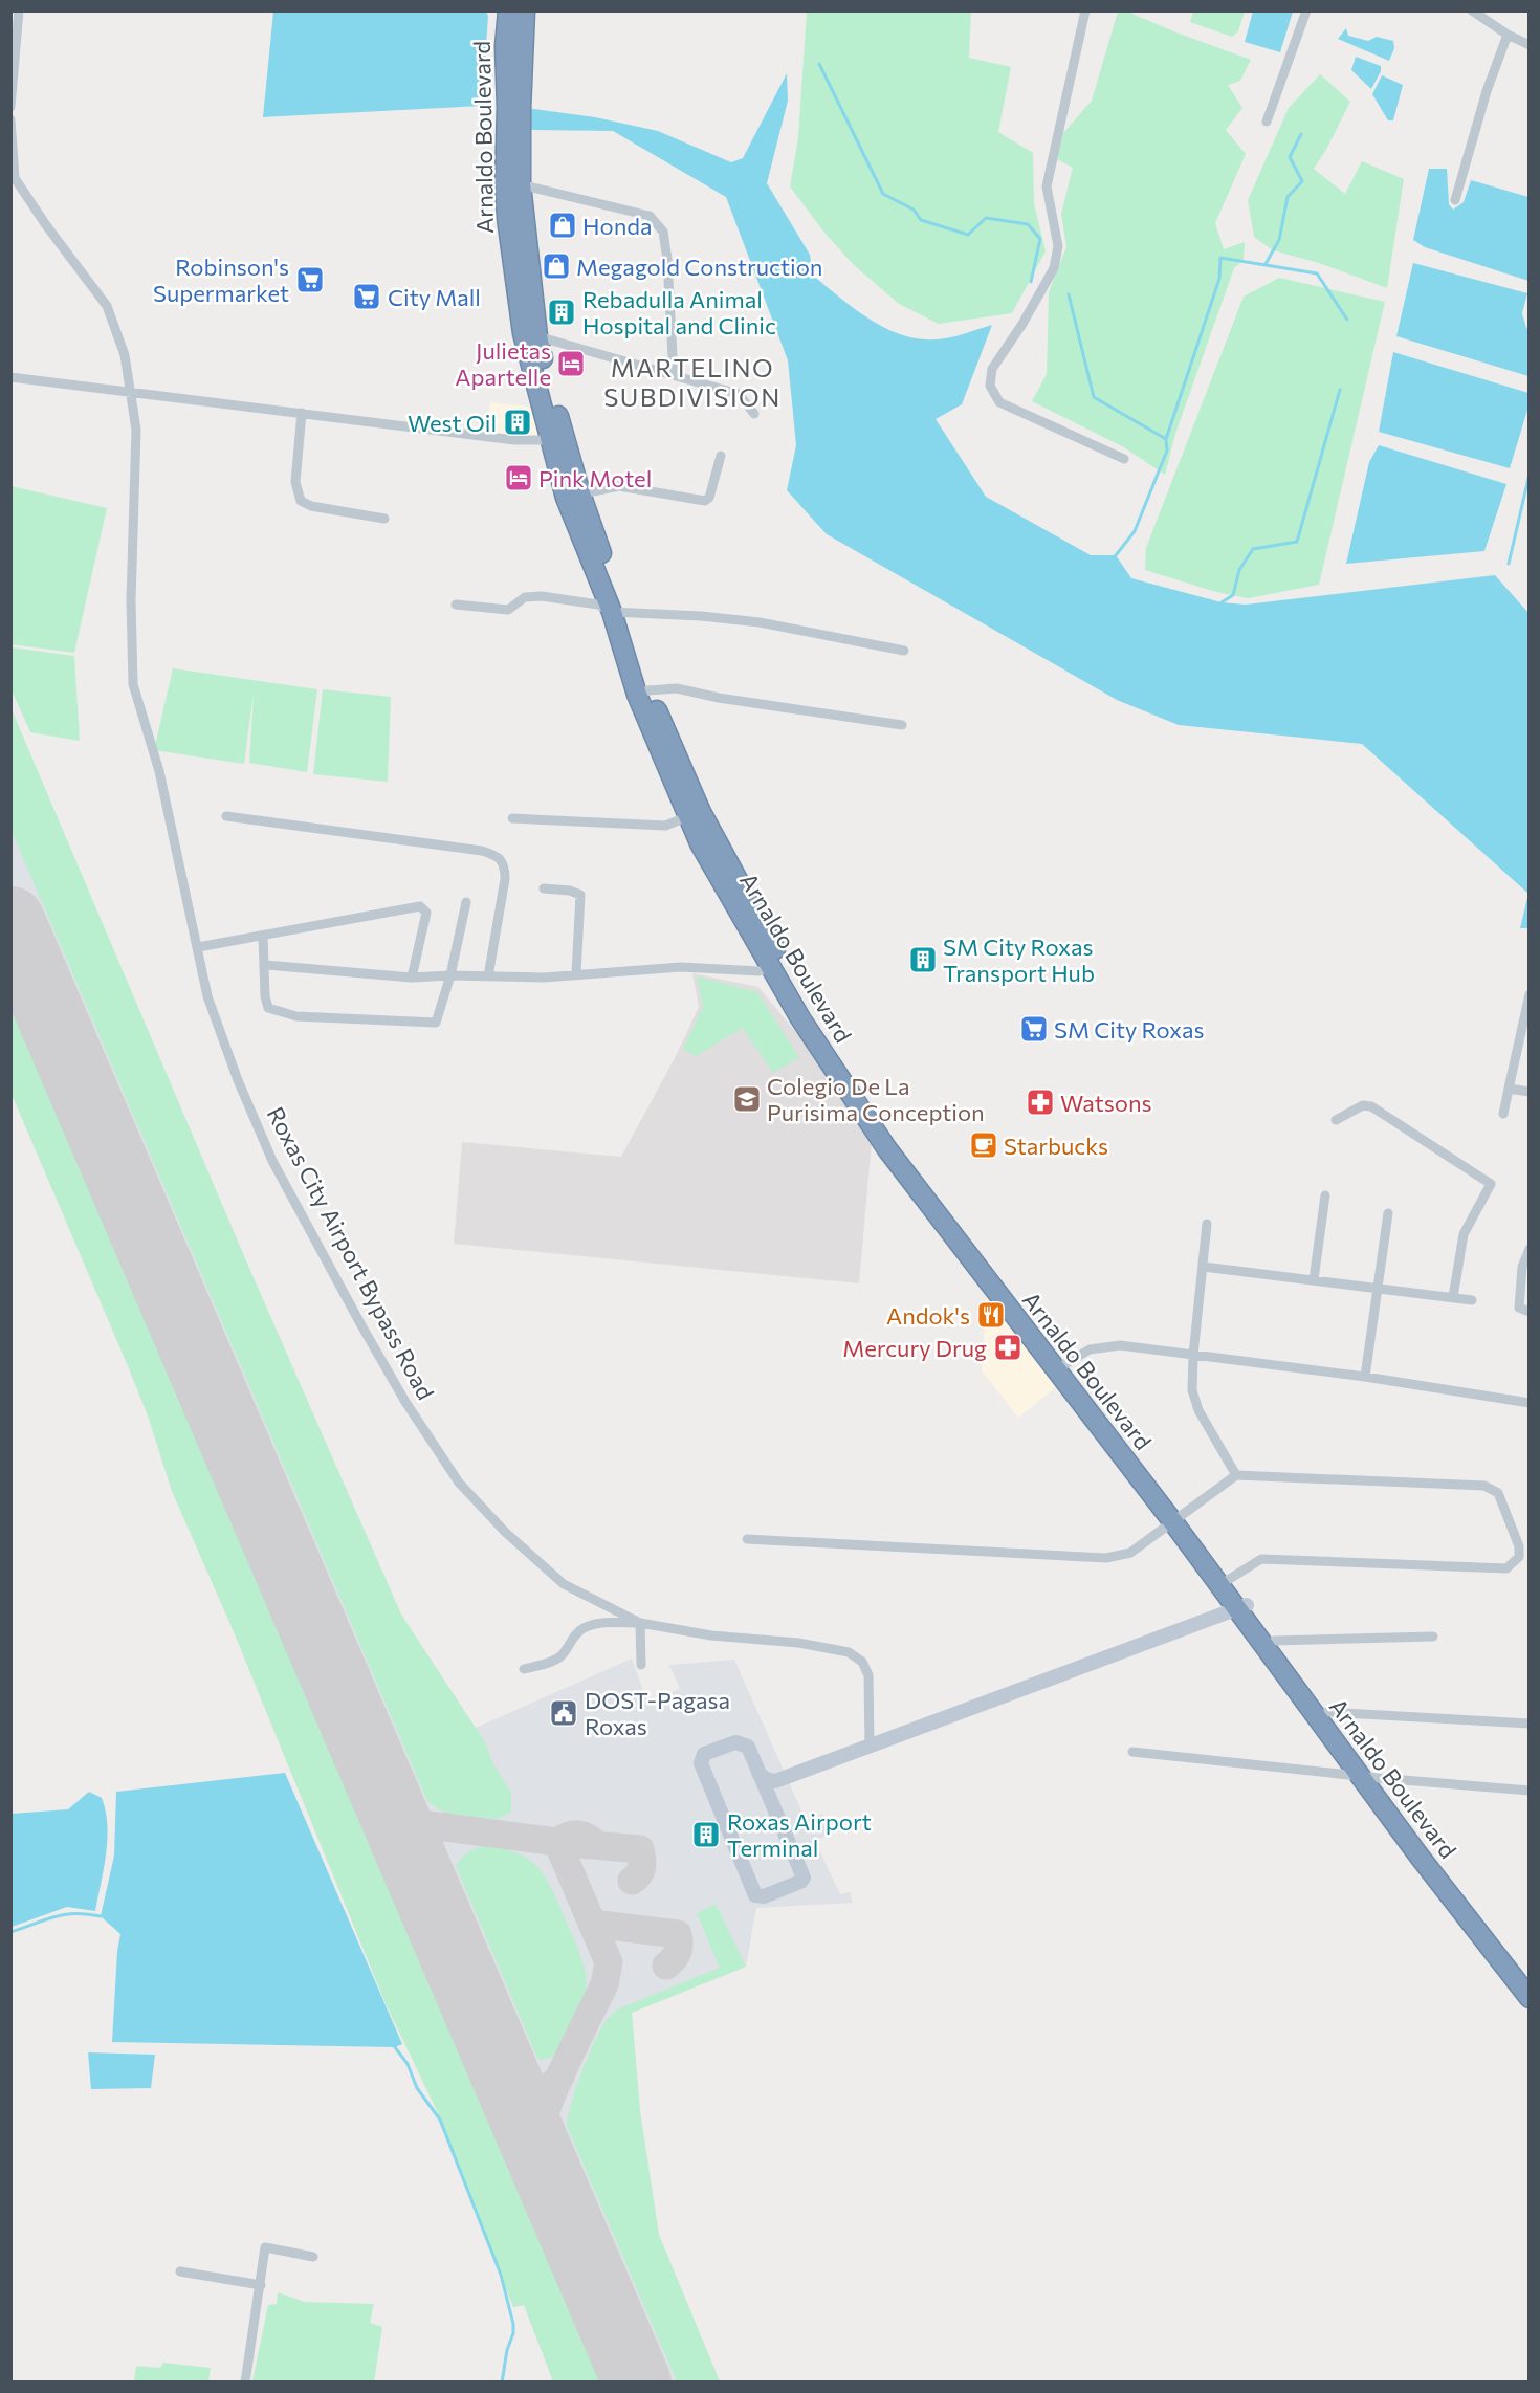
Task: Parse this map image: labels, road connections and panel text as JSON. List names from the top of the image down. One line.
{"streets":{"highway":["Arnaldo Boulevard"],"street":["Roxas City Airport Bypass Road"]},"districts":["MARTELINO SUBDIVISION"],"places":{"shop":["Honda","Megagold Construction"],"supermarket":["Robinson's Supermarket","City Mall","SM City Roxas"],"building":["Rebadulla Animal Hospital and Clinic","West Oil","SM City Roxas Transport Hub","Roxas Airport Terminal"],"hotel":["Julietas Apartelle","Pink Motel"],"school or university":["Colegio De La Purisima Conception"],"pharmacy":["Watsons","Mercury Drug"],"cafe":["Starbucks"],"restaurant":["Andok's"],"public building":["DOST-Pagasa Roxas"]}}
